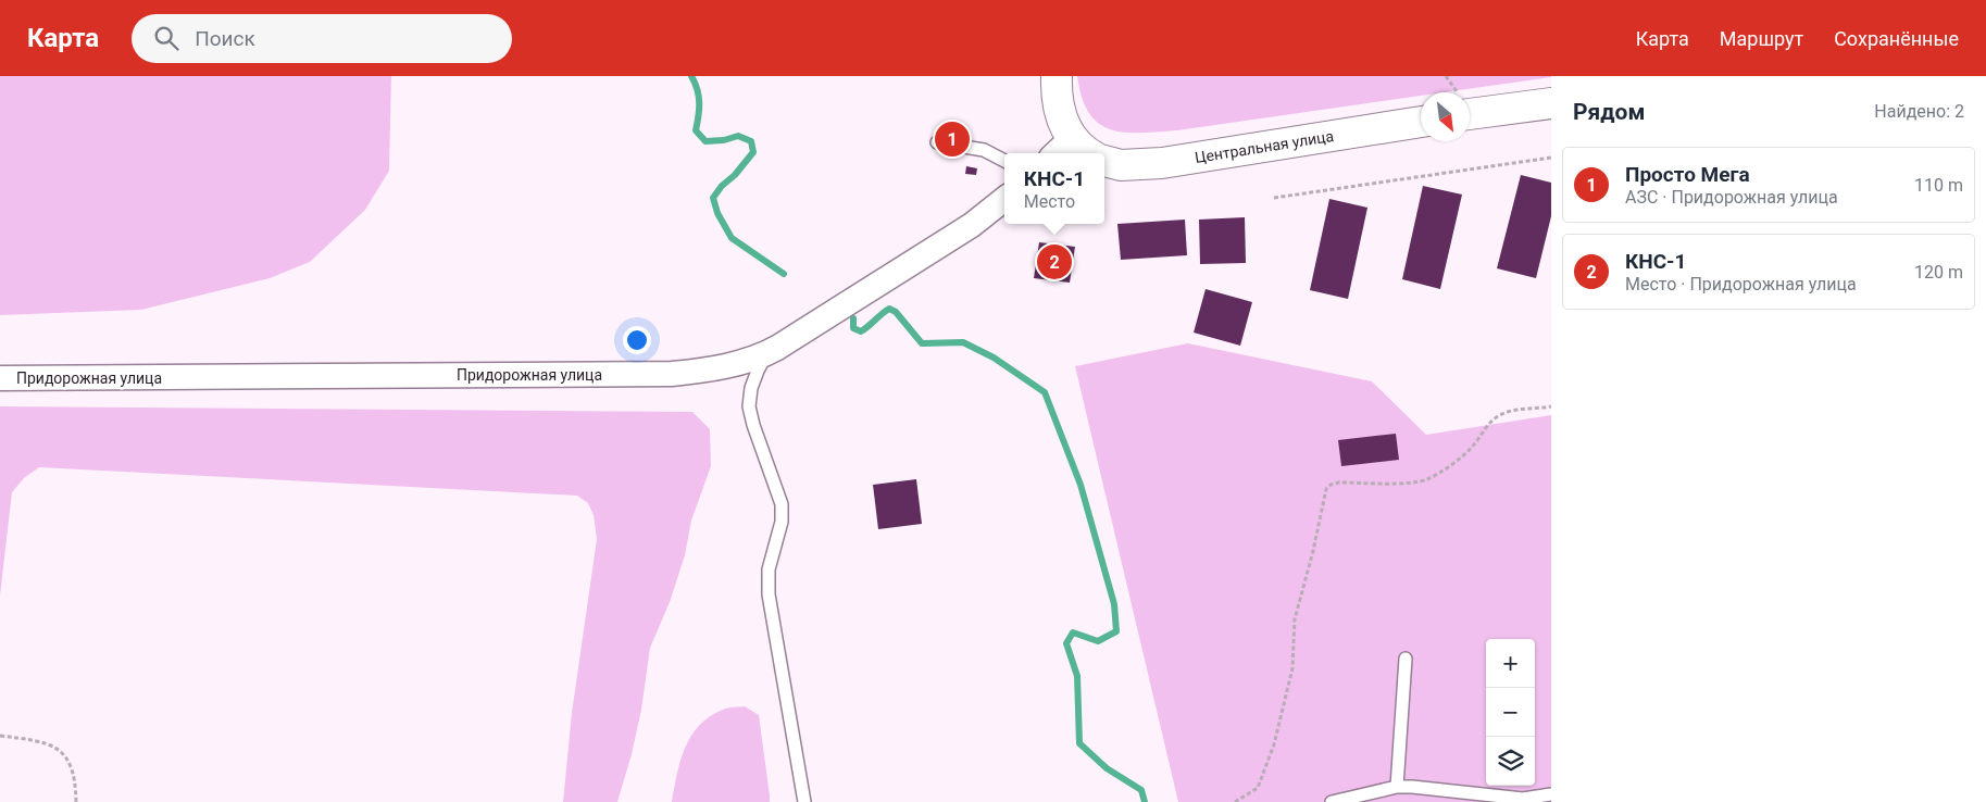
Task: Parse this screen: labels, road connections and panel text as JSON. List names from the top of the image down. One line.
{"streets":{"street":["Центральная улица","Придорожная улица"]},"north":"bottom right","page":{"header":"Карта","search":"Поиск","nav":["Карта","Маршрут","Сохранённые"],"heading":["Рядом","Найдено: 2"],"pins":["1","2"],"list":[{"mark":"1","name":"Просто Мега","note":"АЗС · Придорожная улица","value":"110 m"},{"mark":"2","name":"КНС-1","note":"Место · Придорожная улица","value":"120 m"}],"popup":["КНС-1","Место"],"map_buttons":["+","−"]}}
